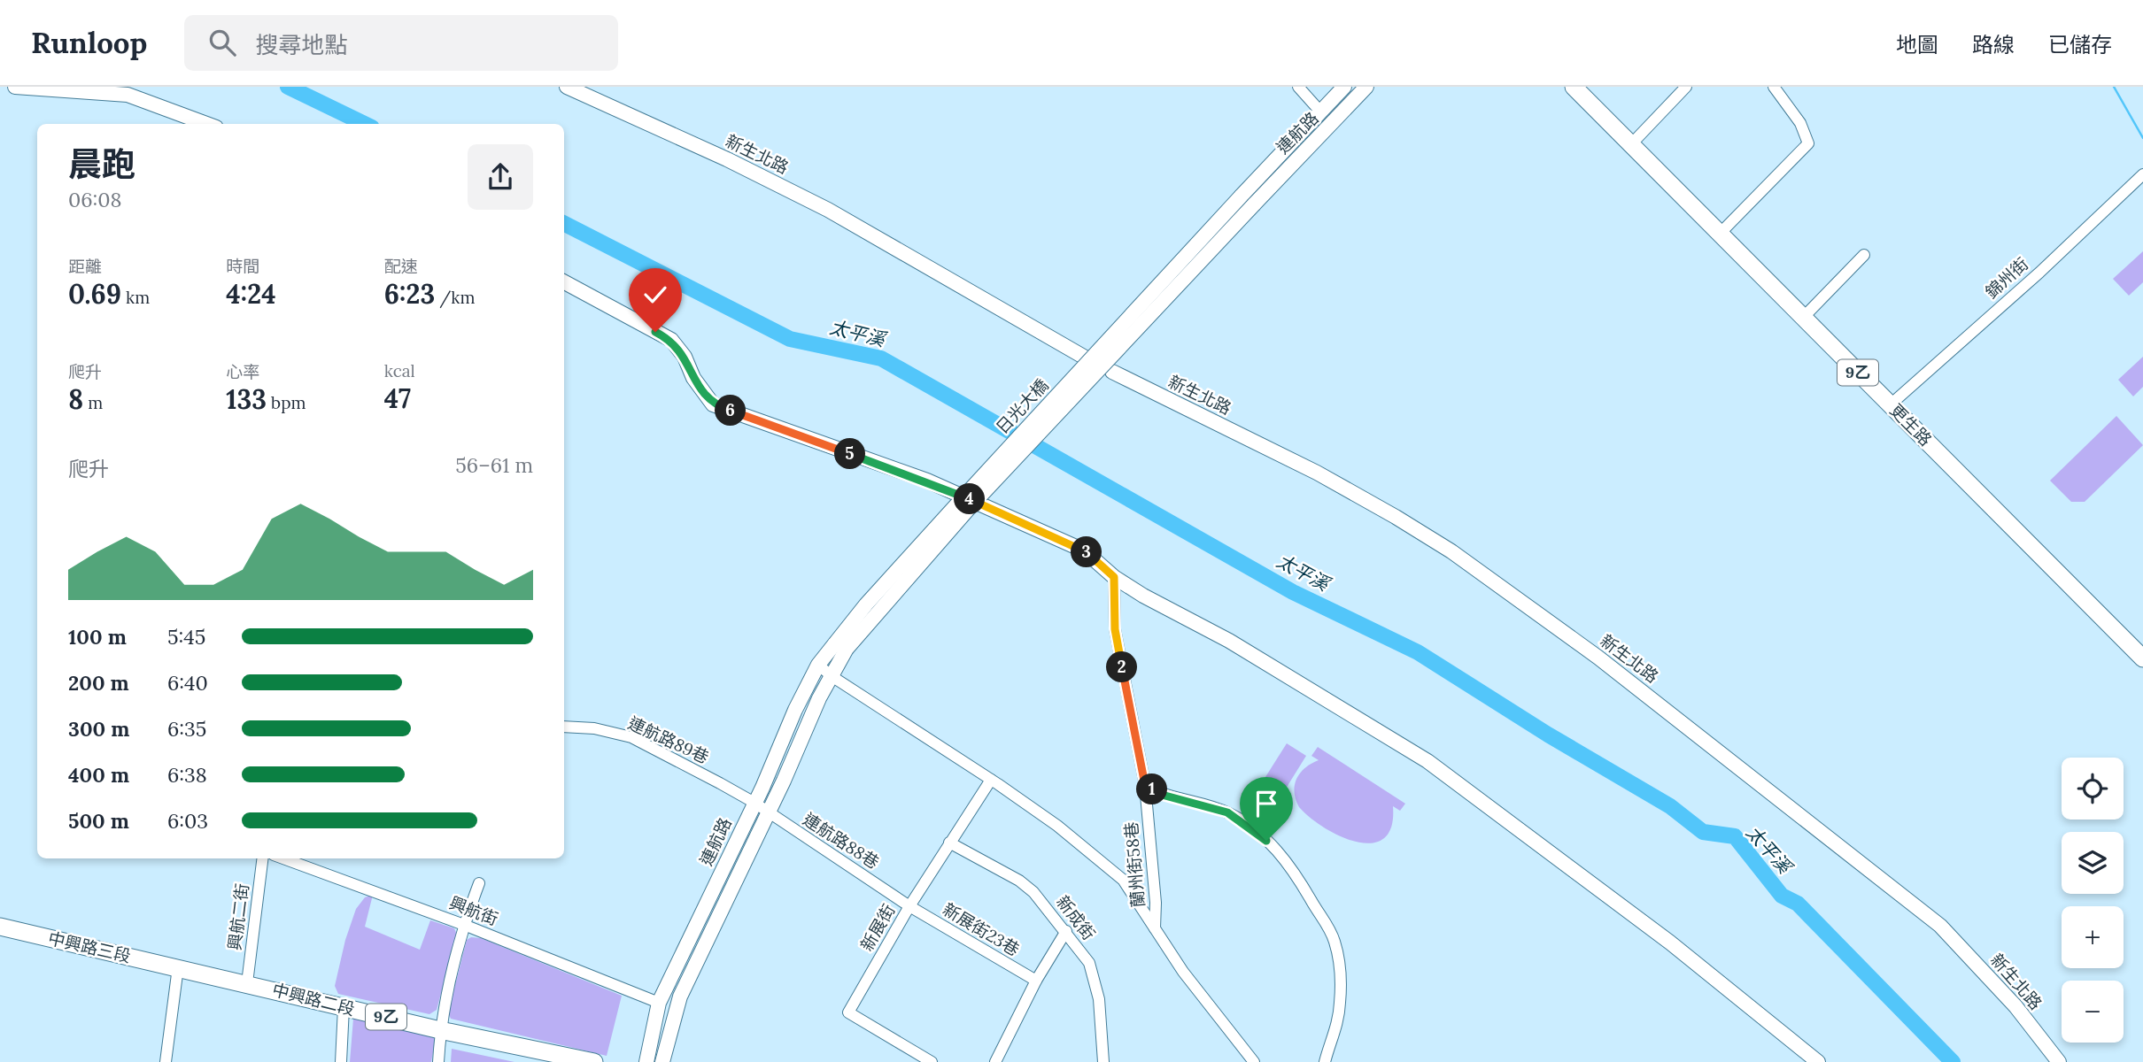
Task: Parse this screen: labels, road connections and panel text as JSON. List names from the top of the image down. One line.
{"streets":{"main road":["9乙","更生路","中興路三段","中興路二段"],"street":["連航路","新生北路","錦州街","日光大橋","連航路89巷","連航路88巷","蘭州街58巷","興航街","興航二街","新成街","新展街","新展街23巷"]},"crossings":[["連航路","日光大橋"],["連航路","連航路89巷"],["連航路","連航路88巷"],["連航路","興航街"],["錦州街","更生路"],["連航路89巷","連航路88巷"],["連航路88巷","新展街"],["連航路88巷","新展街23巷"],["興航二街","中興路二段"],["新成街","新展街"],["新展街","新展街23巷"],["中興路三段","中興路二段"]],"water":["太平溪"],"page":{"header":"Runloop","search":"搜尋地點","nav":["地圖","路線","已儲存"],"heading":["晨跑","06:08"],"stats":[["距離","0.69 km"],["時間","4:24"],["配速","6:23 /km"],["爬升","8 m"],["心率","133 bpm"],["kcal","47"]],"pins":["6","5","4","3","2","1"],"chart":["爬升","56–61 m"],"list":[{"name":"100 m","note":"5:45"},{"name":"200 m","note":"6:40"},{"name":"300 m","note":"6:35"},{"name":"400 m","note":"6:38"},{"name":"500 m","note":"6:03"}],"map_buttons":["+","−"]}}
